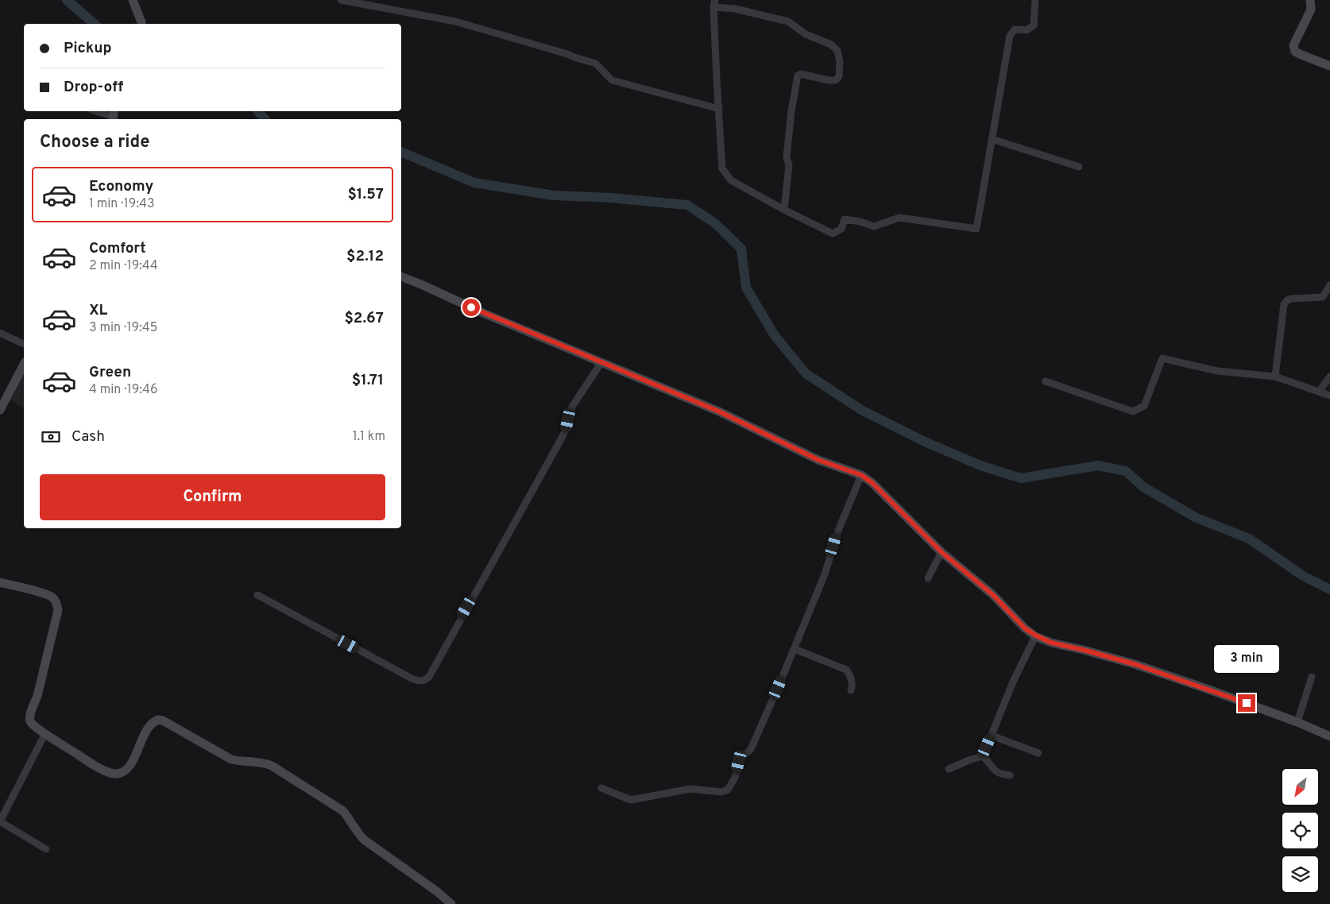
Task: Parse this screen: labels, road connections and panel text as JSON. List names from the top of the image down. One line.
{"north":"bottom left","page":{"banner":["Pickup","Drop-off"],"heading":"Choose a ride","list":[{"name":"Economy","note":"1 min · 19:43","value":"$1.57"},{"name":"Comfort","note":"2 min · 19:44","value":"$2.12"},{"name":"XL","note":"3 min · 19:45","value":"$2.67"},{"name":"Green","note":"4 min · 19:46","value":"$1.71"}],"pay":["Cash","1.1 km"],"buttons":"Confirm","bubble":"3 min"}}
